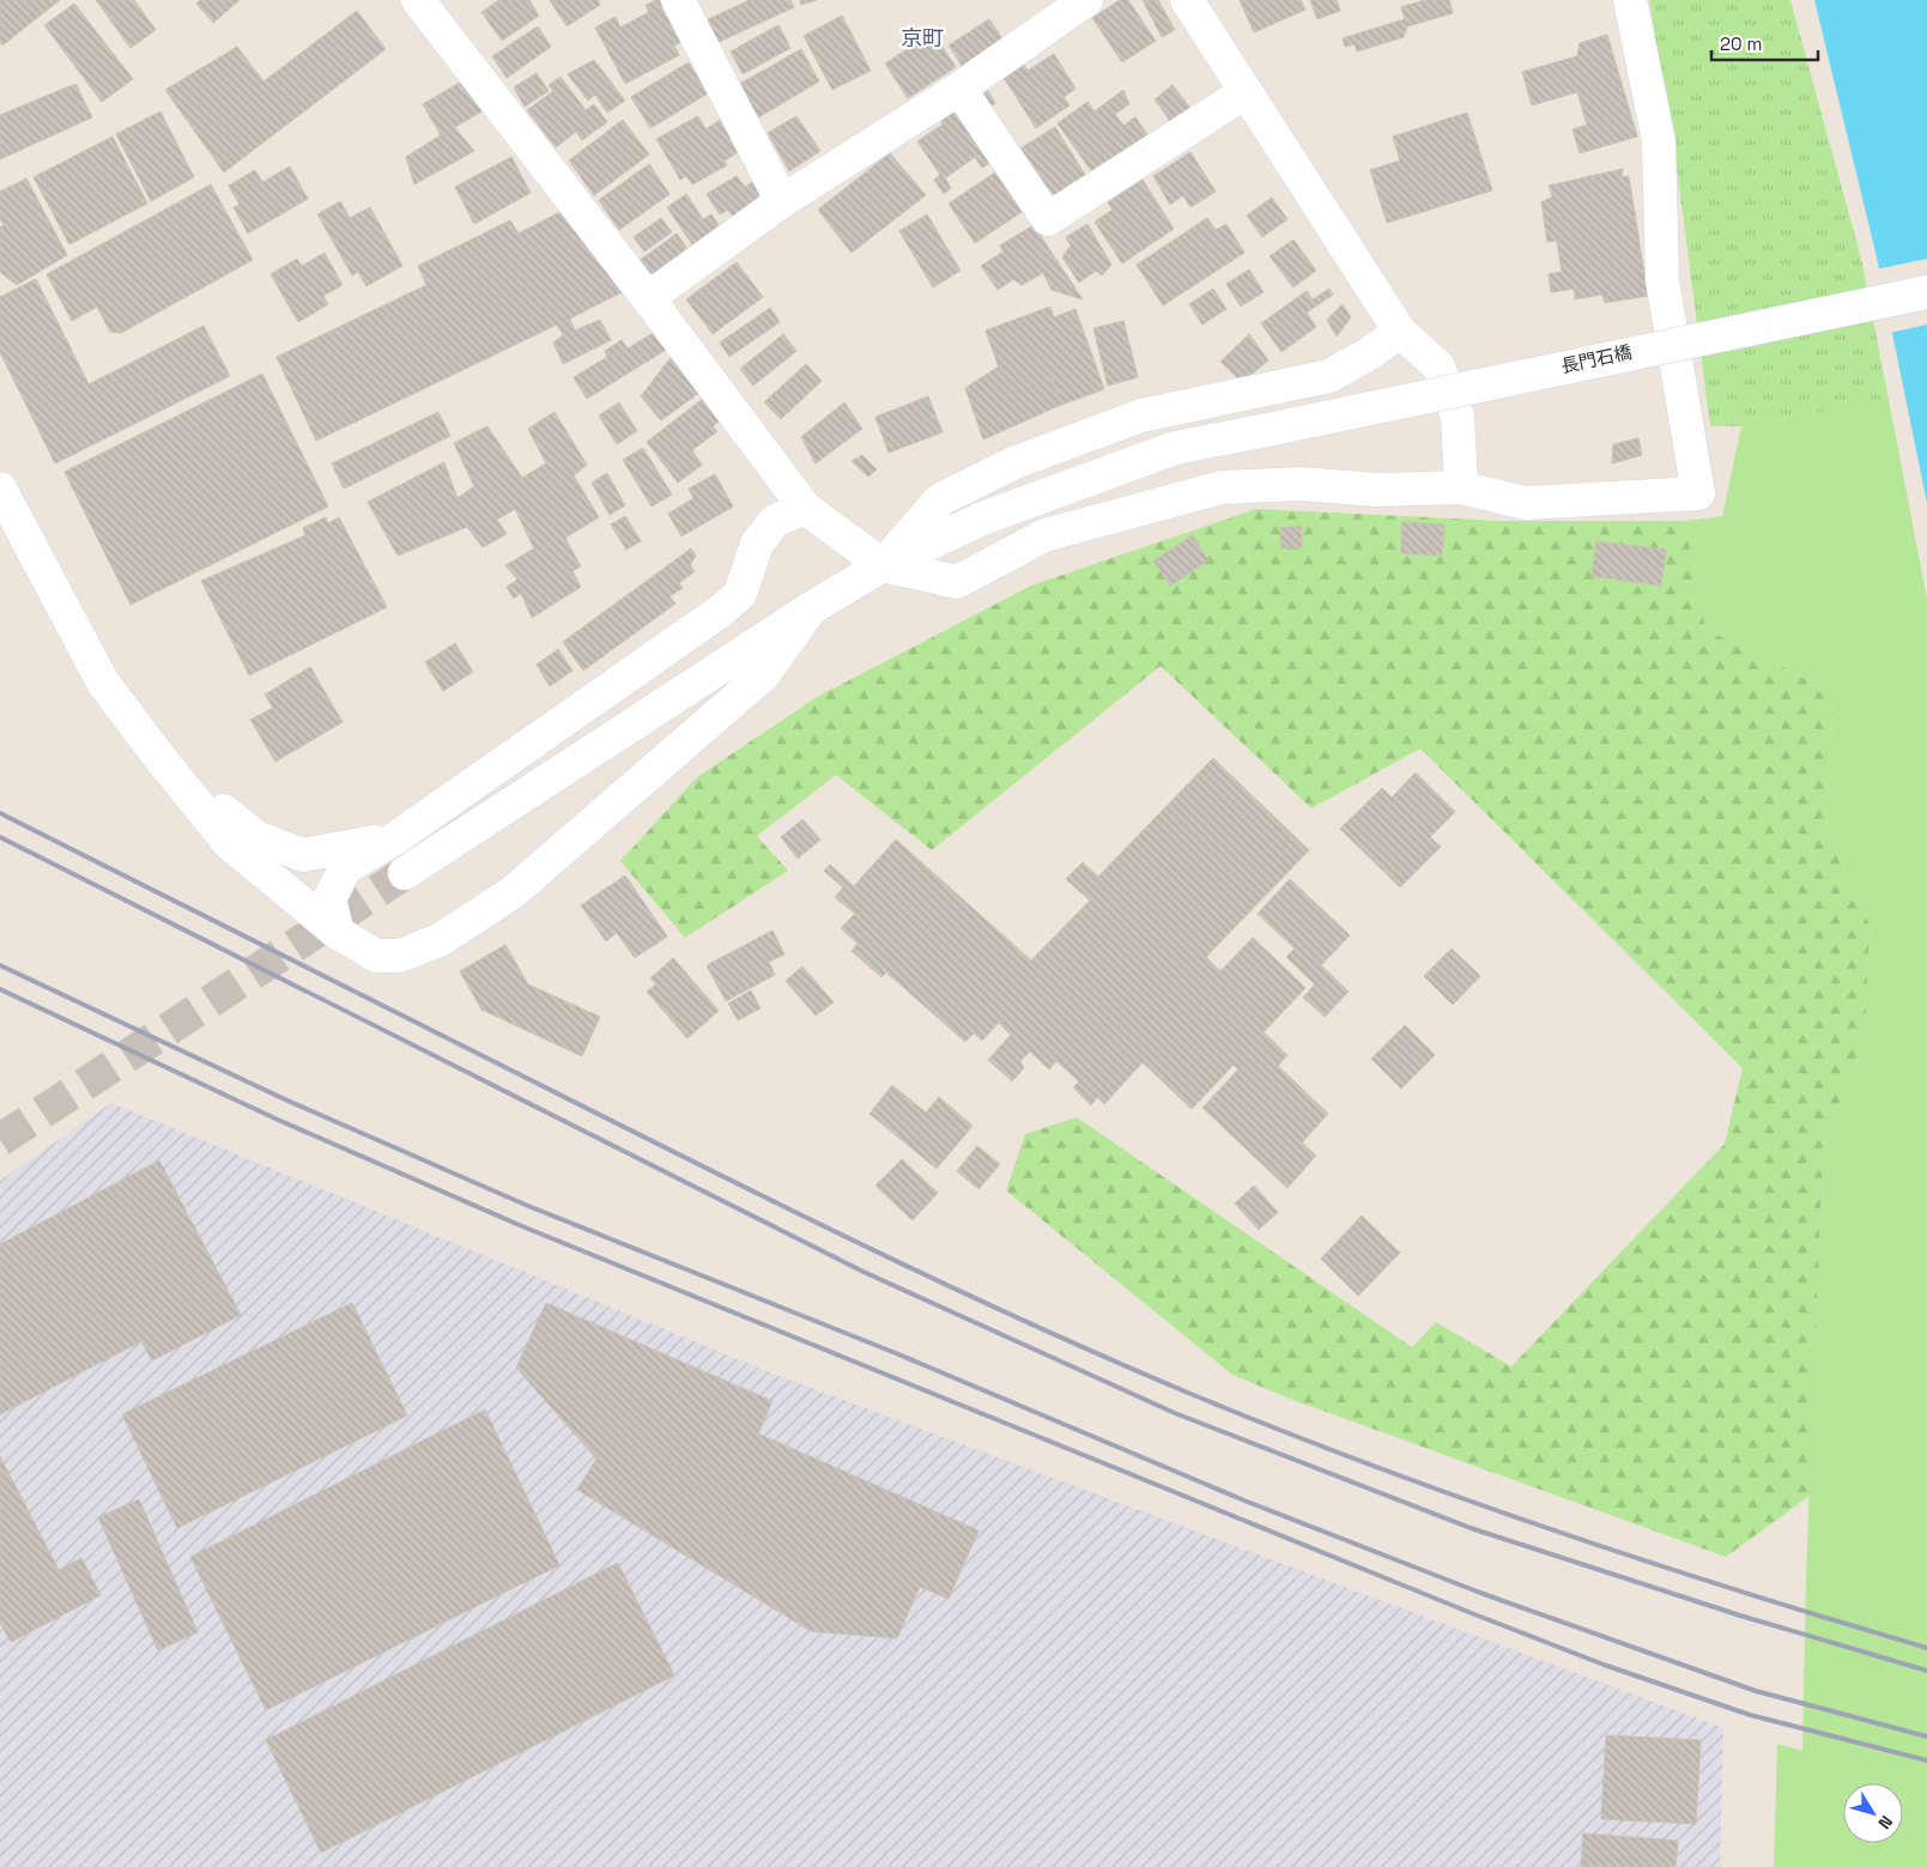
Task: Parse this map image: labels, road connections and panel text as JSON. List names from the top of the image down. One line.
{"streets":{"street":["長門石橋"]},"districts":["京町"],"scale_bar":"20 m","north":"bottom right"}
